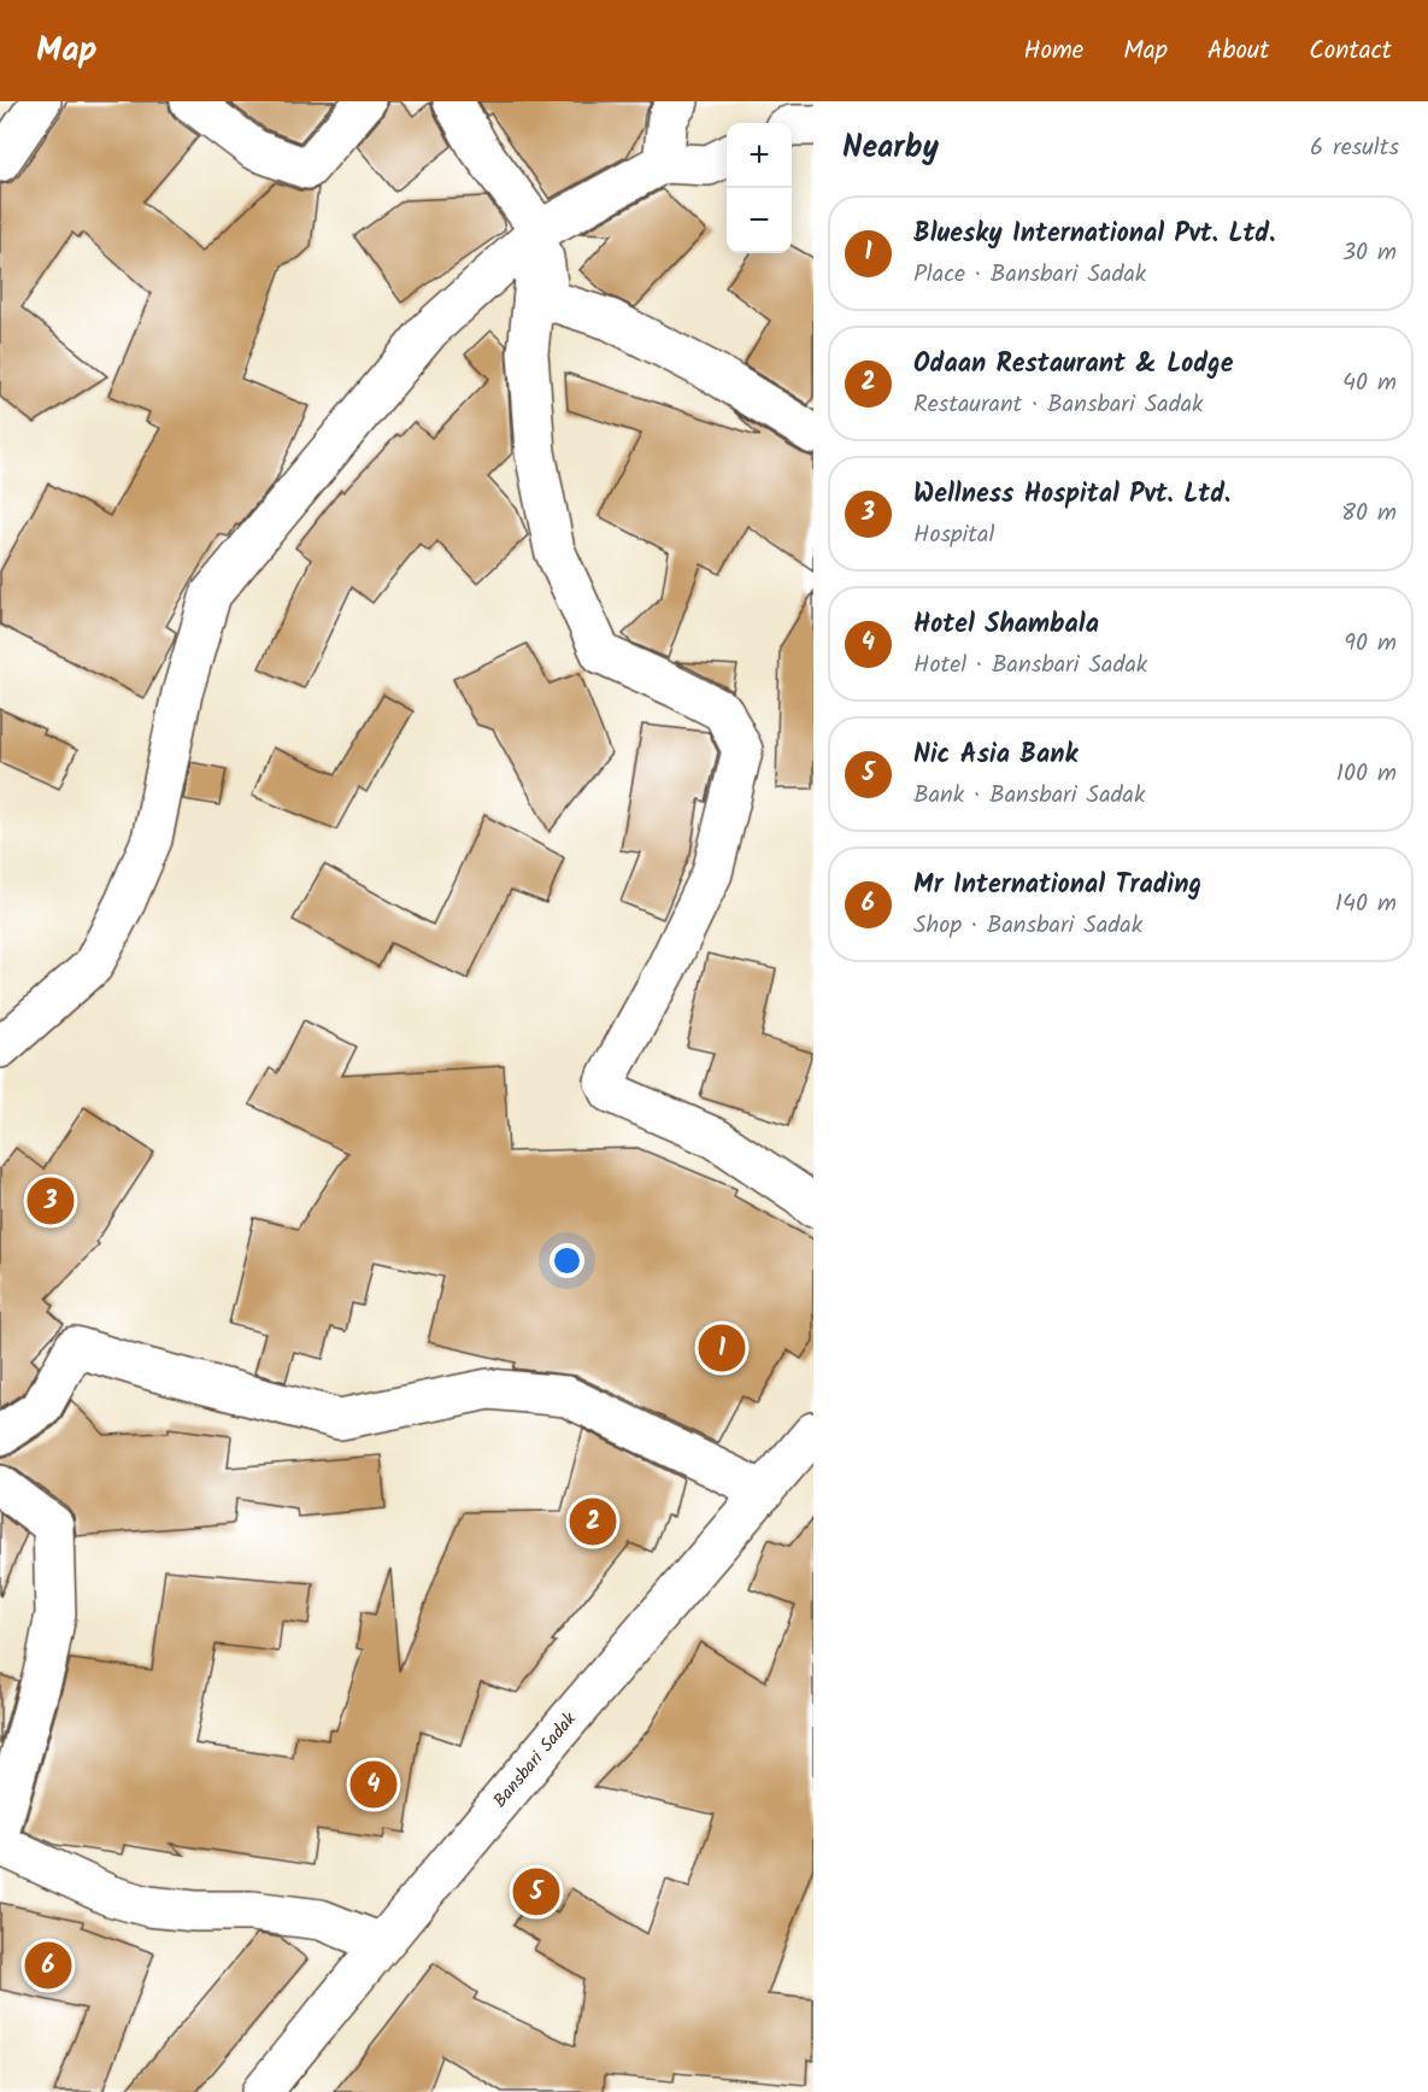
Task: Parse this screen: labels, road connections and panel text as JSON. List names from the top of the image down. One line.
{"streets":{"street":["Bansbari Sadak"]},"page":{"header":"Map","nav":["Home","Map","About","Contact"],"heading":["Nearby","6 results"],"map_buttons":["+","−"],"list":[{"mark":"1","name":"Bluesky International Pvt. Ltd.","note":"Place · Bansbari Sadak","value":"30 m"},{"mark":"2","name":"Odaan Restaurant & Lodge","note":"Restaurant · Bansbari Sadak","value":"40 m"},{"mark":"3","name":"Wellness Hospital Pvt. Ltd.","note":"Hospital","value":"80 m"},{"mark":"4","name":"Hotel Shambala","note":"Hotel · Bansbari Sadak","value":"90 m"},{"mark":"5","name":"Nic Asia Bank","note":"Bank · Bansbari Sadak","value":"100 m"},{"mark":"6","name":"Mr International Trading","note":"Shop · Bansbari Sadak","value":"140 m"}],"pins":["3","1","2","4","5","6"]}}
